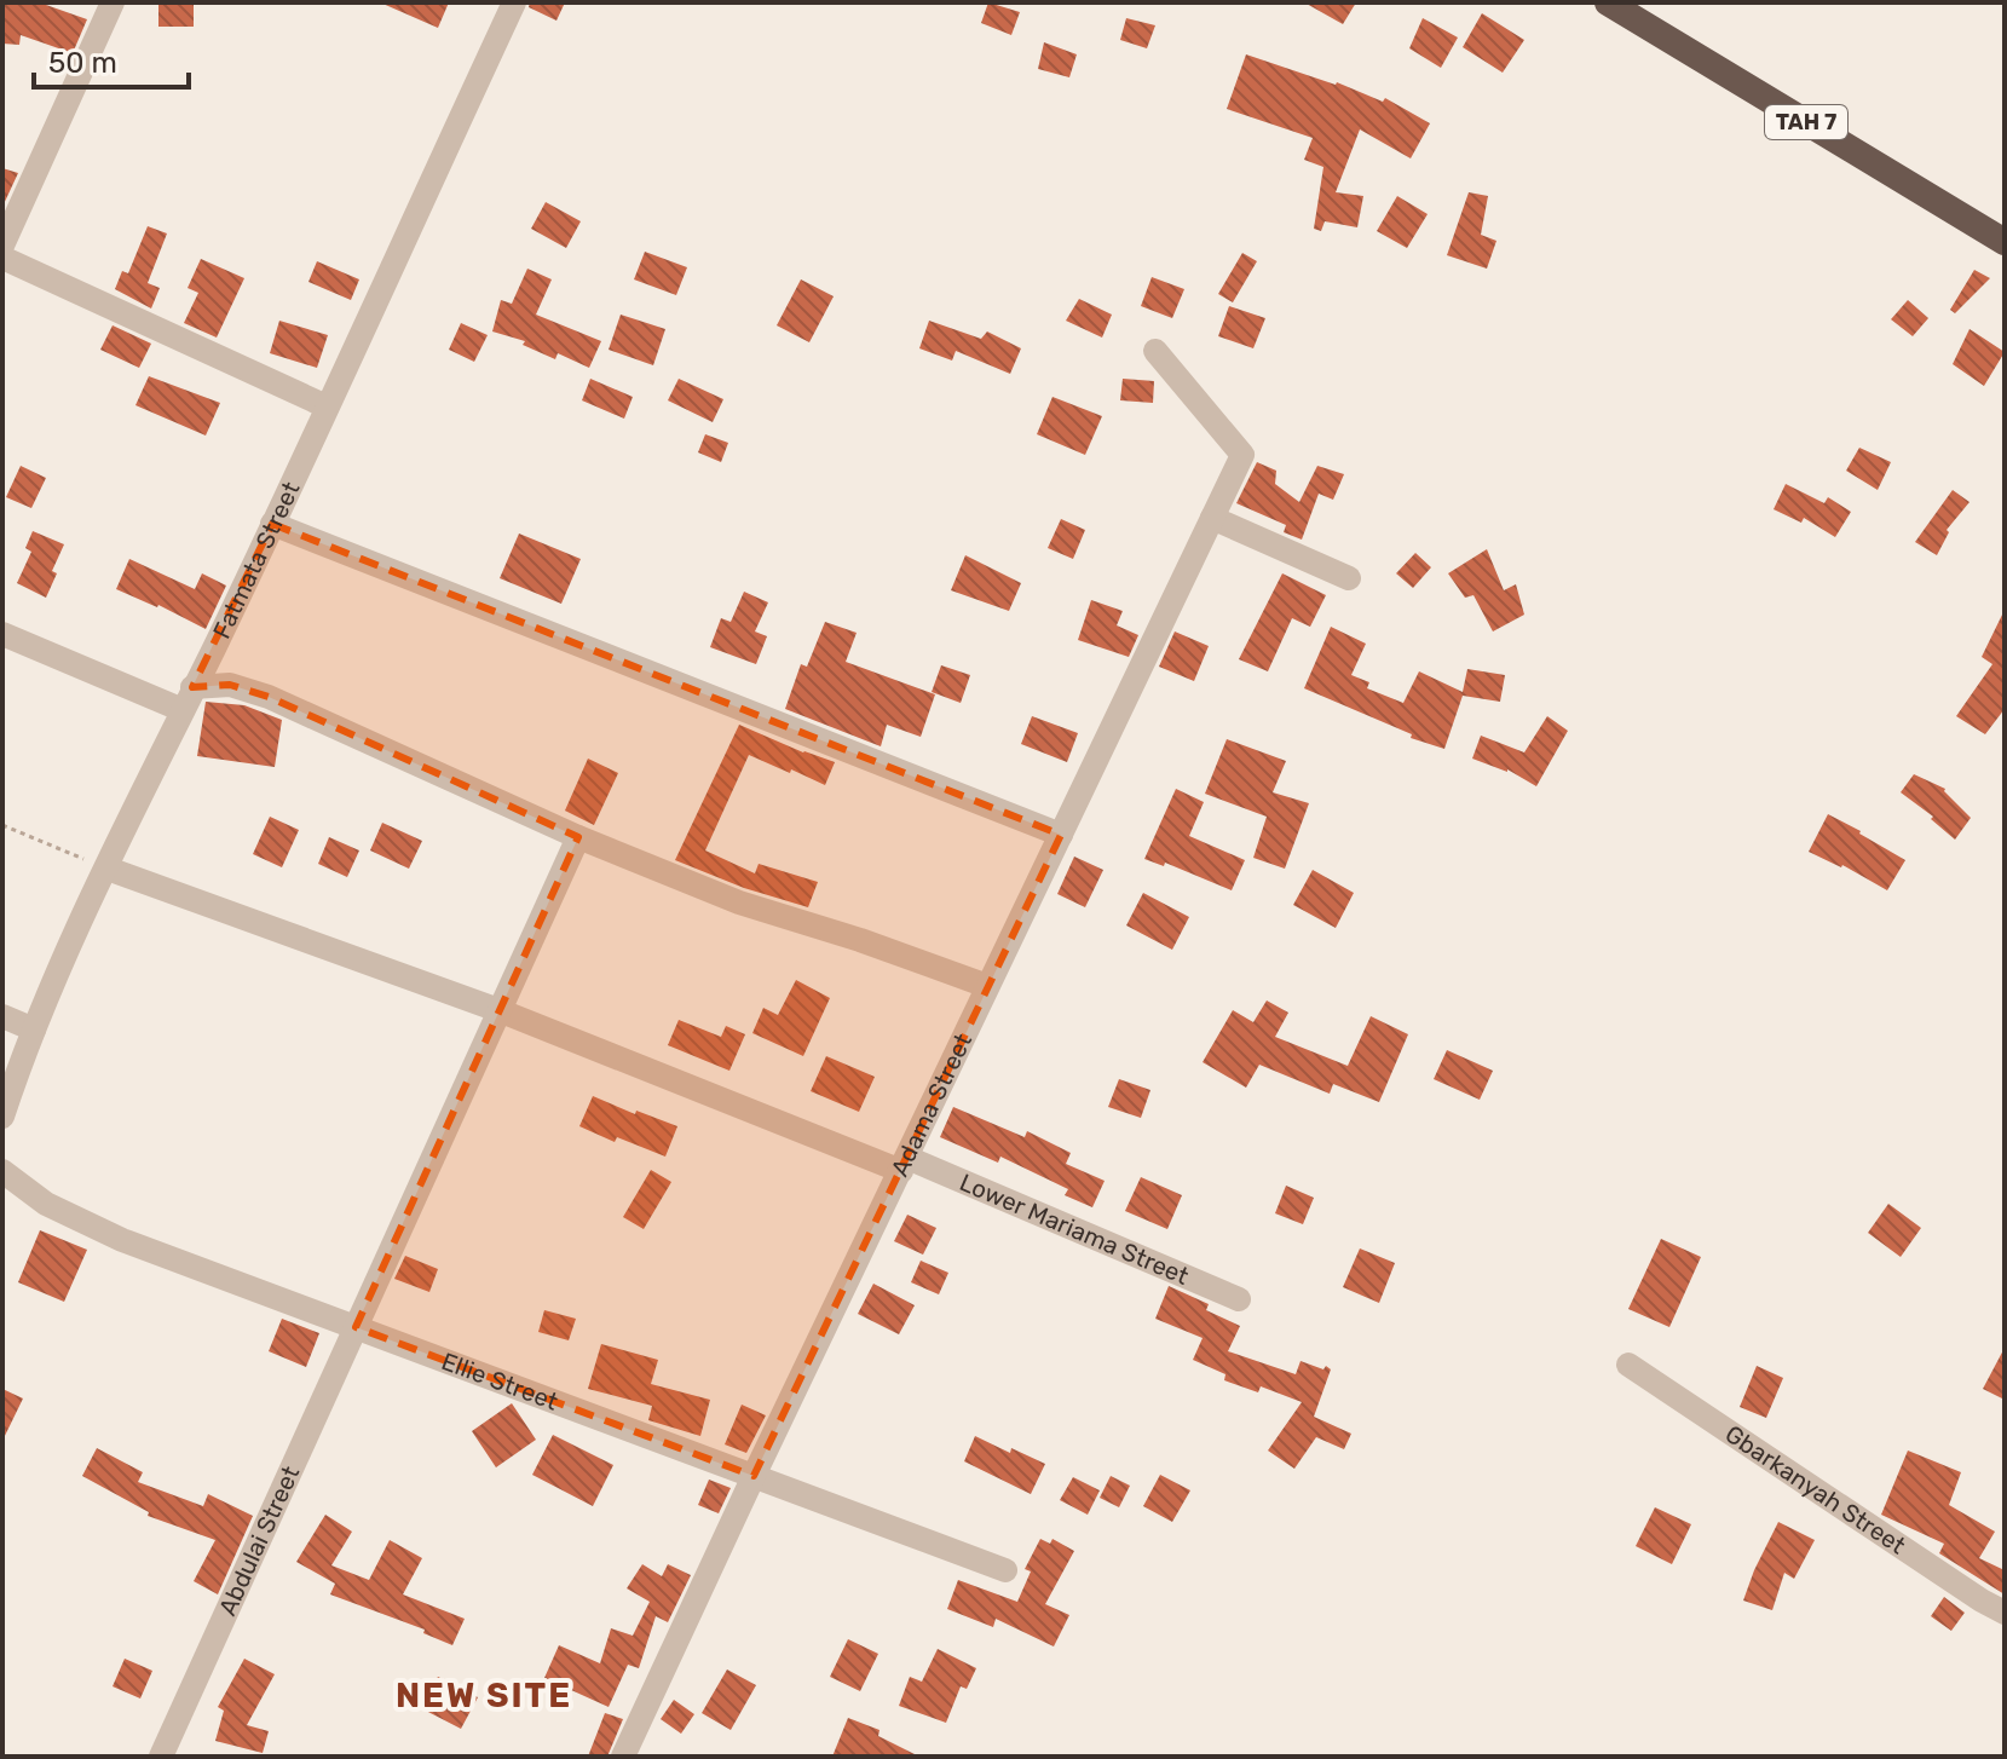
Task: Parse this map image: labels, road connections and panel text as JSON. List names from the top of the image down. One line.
{"streets":{"highway":["TAH 7"],"street":["Fatmata Street","Adama Street","Lower Mariama Street","Ellie Street","Gbarkanyah Street","Abdulai Street"]},"crossings":[["Fatmata Street","Lower Mariama Street"],["Adama Street","Lower Mariama Street"],["Adama Street","Ellie Street"],["Lower Mariama Street","Abdulai Street"],["Ellie Street","Abdulai Street"]],"districts":["NEW SITE"],"scale_bar":"50 m"}
